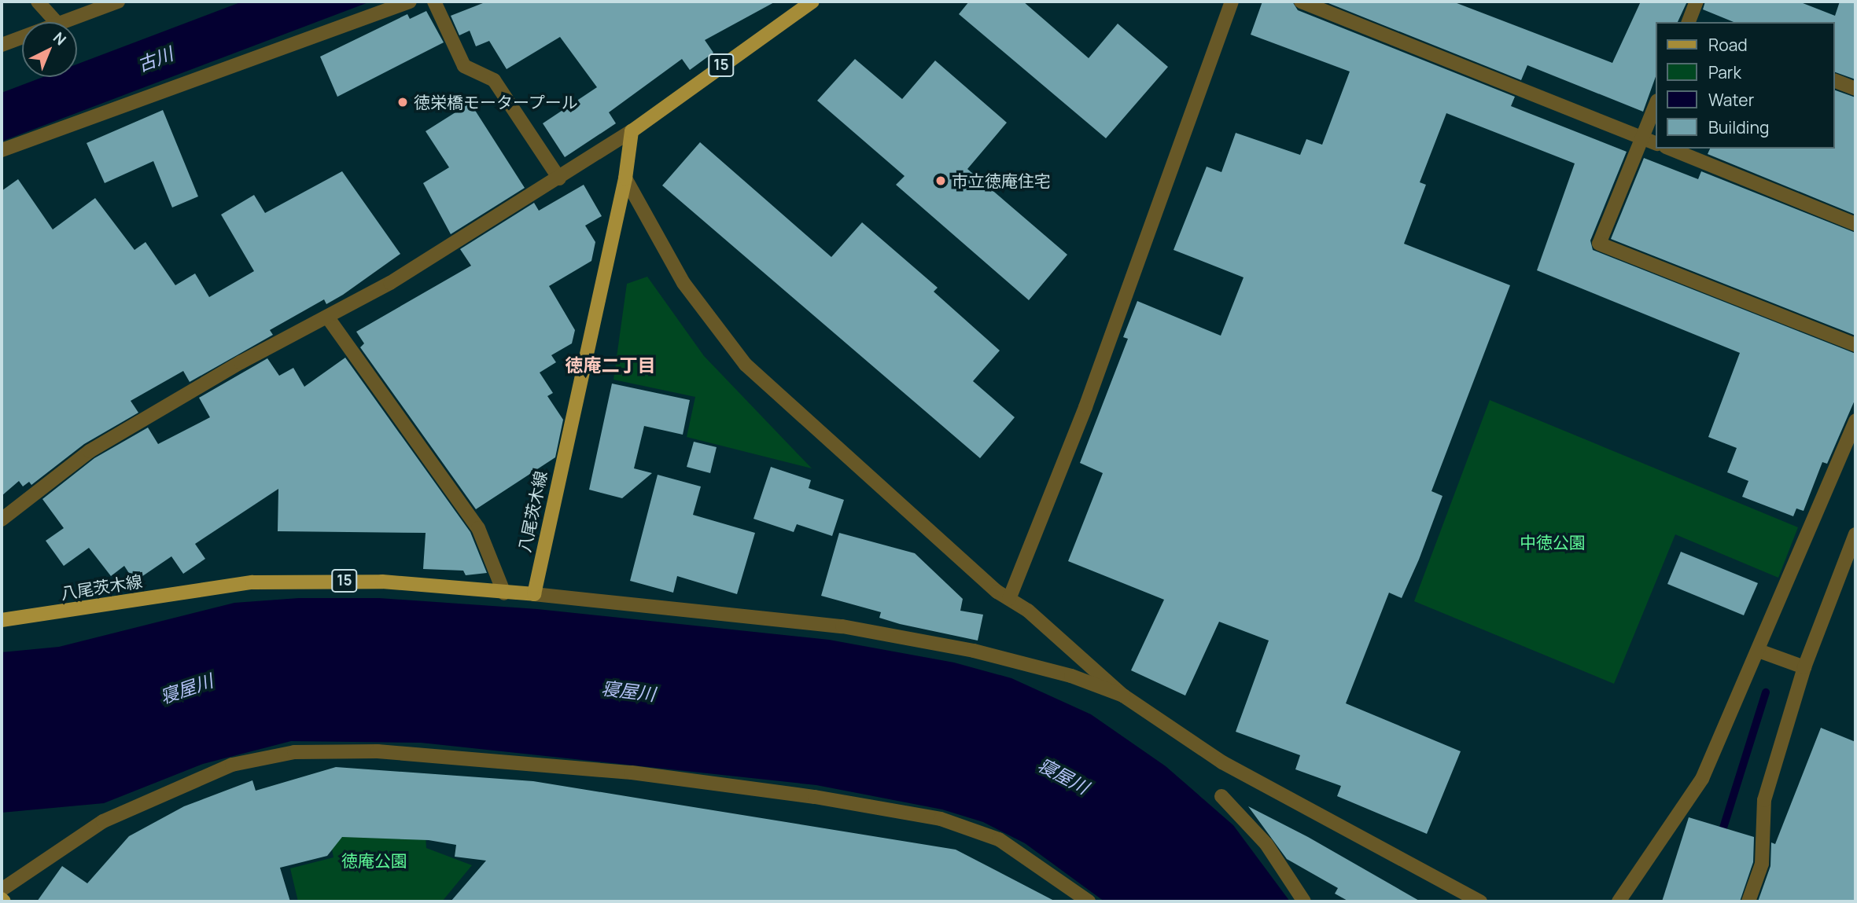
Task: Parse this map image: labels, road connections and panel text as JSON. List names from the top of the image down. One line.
{"streets":{"main road":["15","八尾茨木線"]},"crossings":[["15","八尾茨木線"]],"districts":["徳庵二丁目"],"water":["古川","寝屋川"],"parks":["中徳公園","徳庵公園"],"places":["徳栄橋モータープール","市立徳庵住宅"],"legend":["Road","Park","Water","Building"],"north":"top right"}
